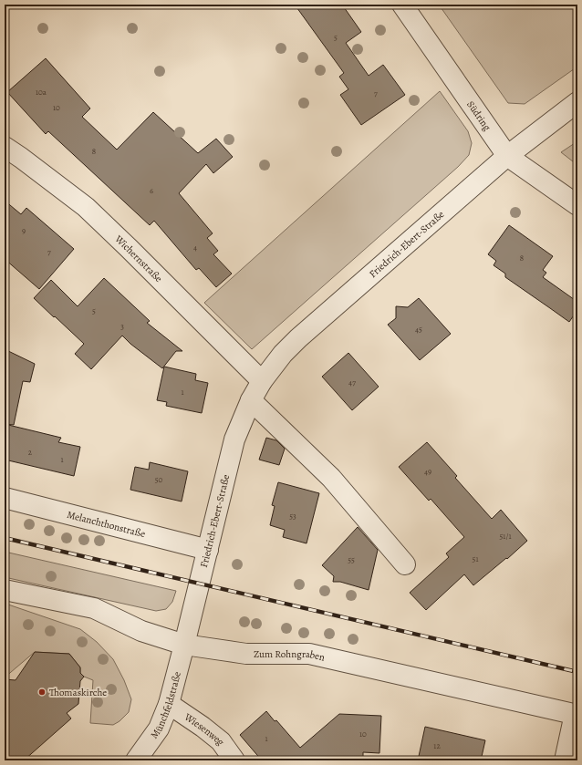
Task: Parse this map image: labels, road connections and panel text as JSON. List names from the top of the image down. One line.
{"streets":{"street":["Südring","Friedrich-Ebert-Straße","Wichernstraße","Melanchthonstraße","Zum Rohngraben","Münchfeldstraße","Wiesenweg"]},"crossings":[["Südring","Friedrich-Ebert-Straße"],["Friedrich-Ebert-Straße","Wichernstraße"],["Friedrich-Ebert-Straße","Melanchthonstraße"],["Friedrich-Ebert-Straße","Zum Rohngraben"],["Friedrich-Ebert-Straße","Münchfeldstraße"],["Zum Rohngraben","Münchfeldstraße"],["Münchfeldstraße","Wiesenweg"]],"places":["Thomaskirche"],"house_numbers":["5","10a","7","10","8","6","9","4","7","8","5","3","45","47","1","2","1","49","50","53","51/1","51","55","10","1","12"]}
